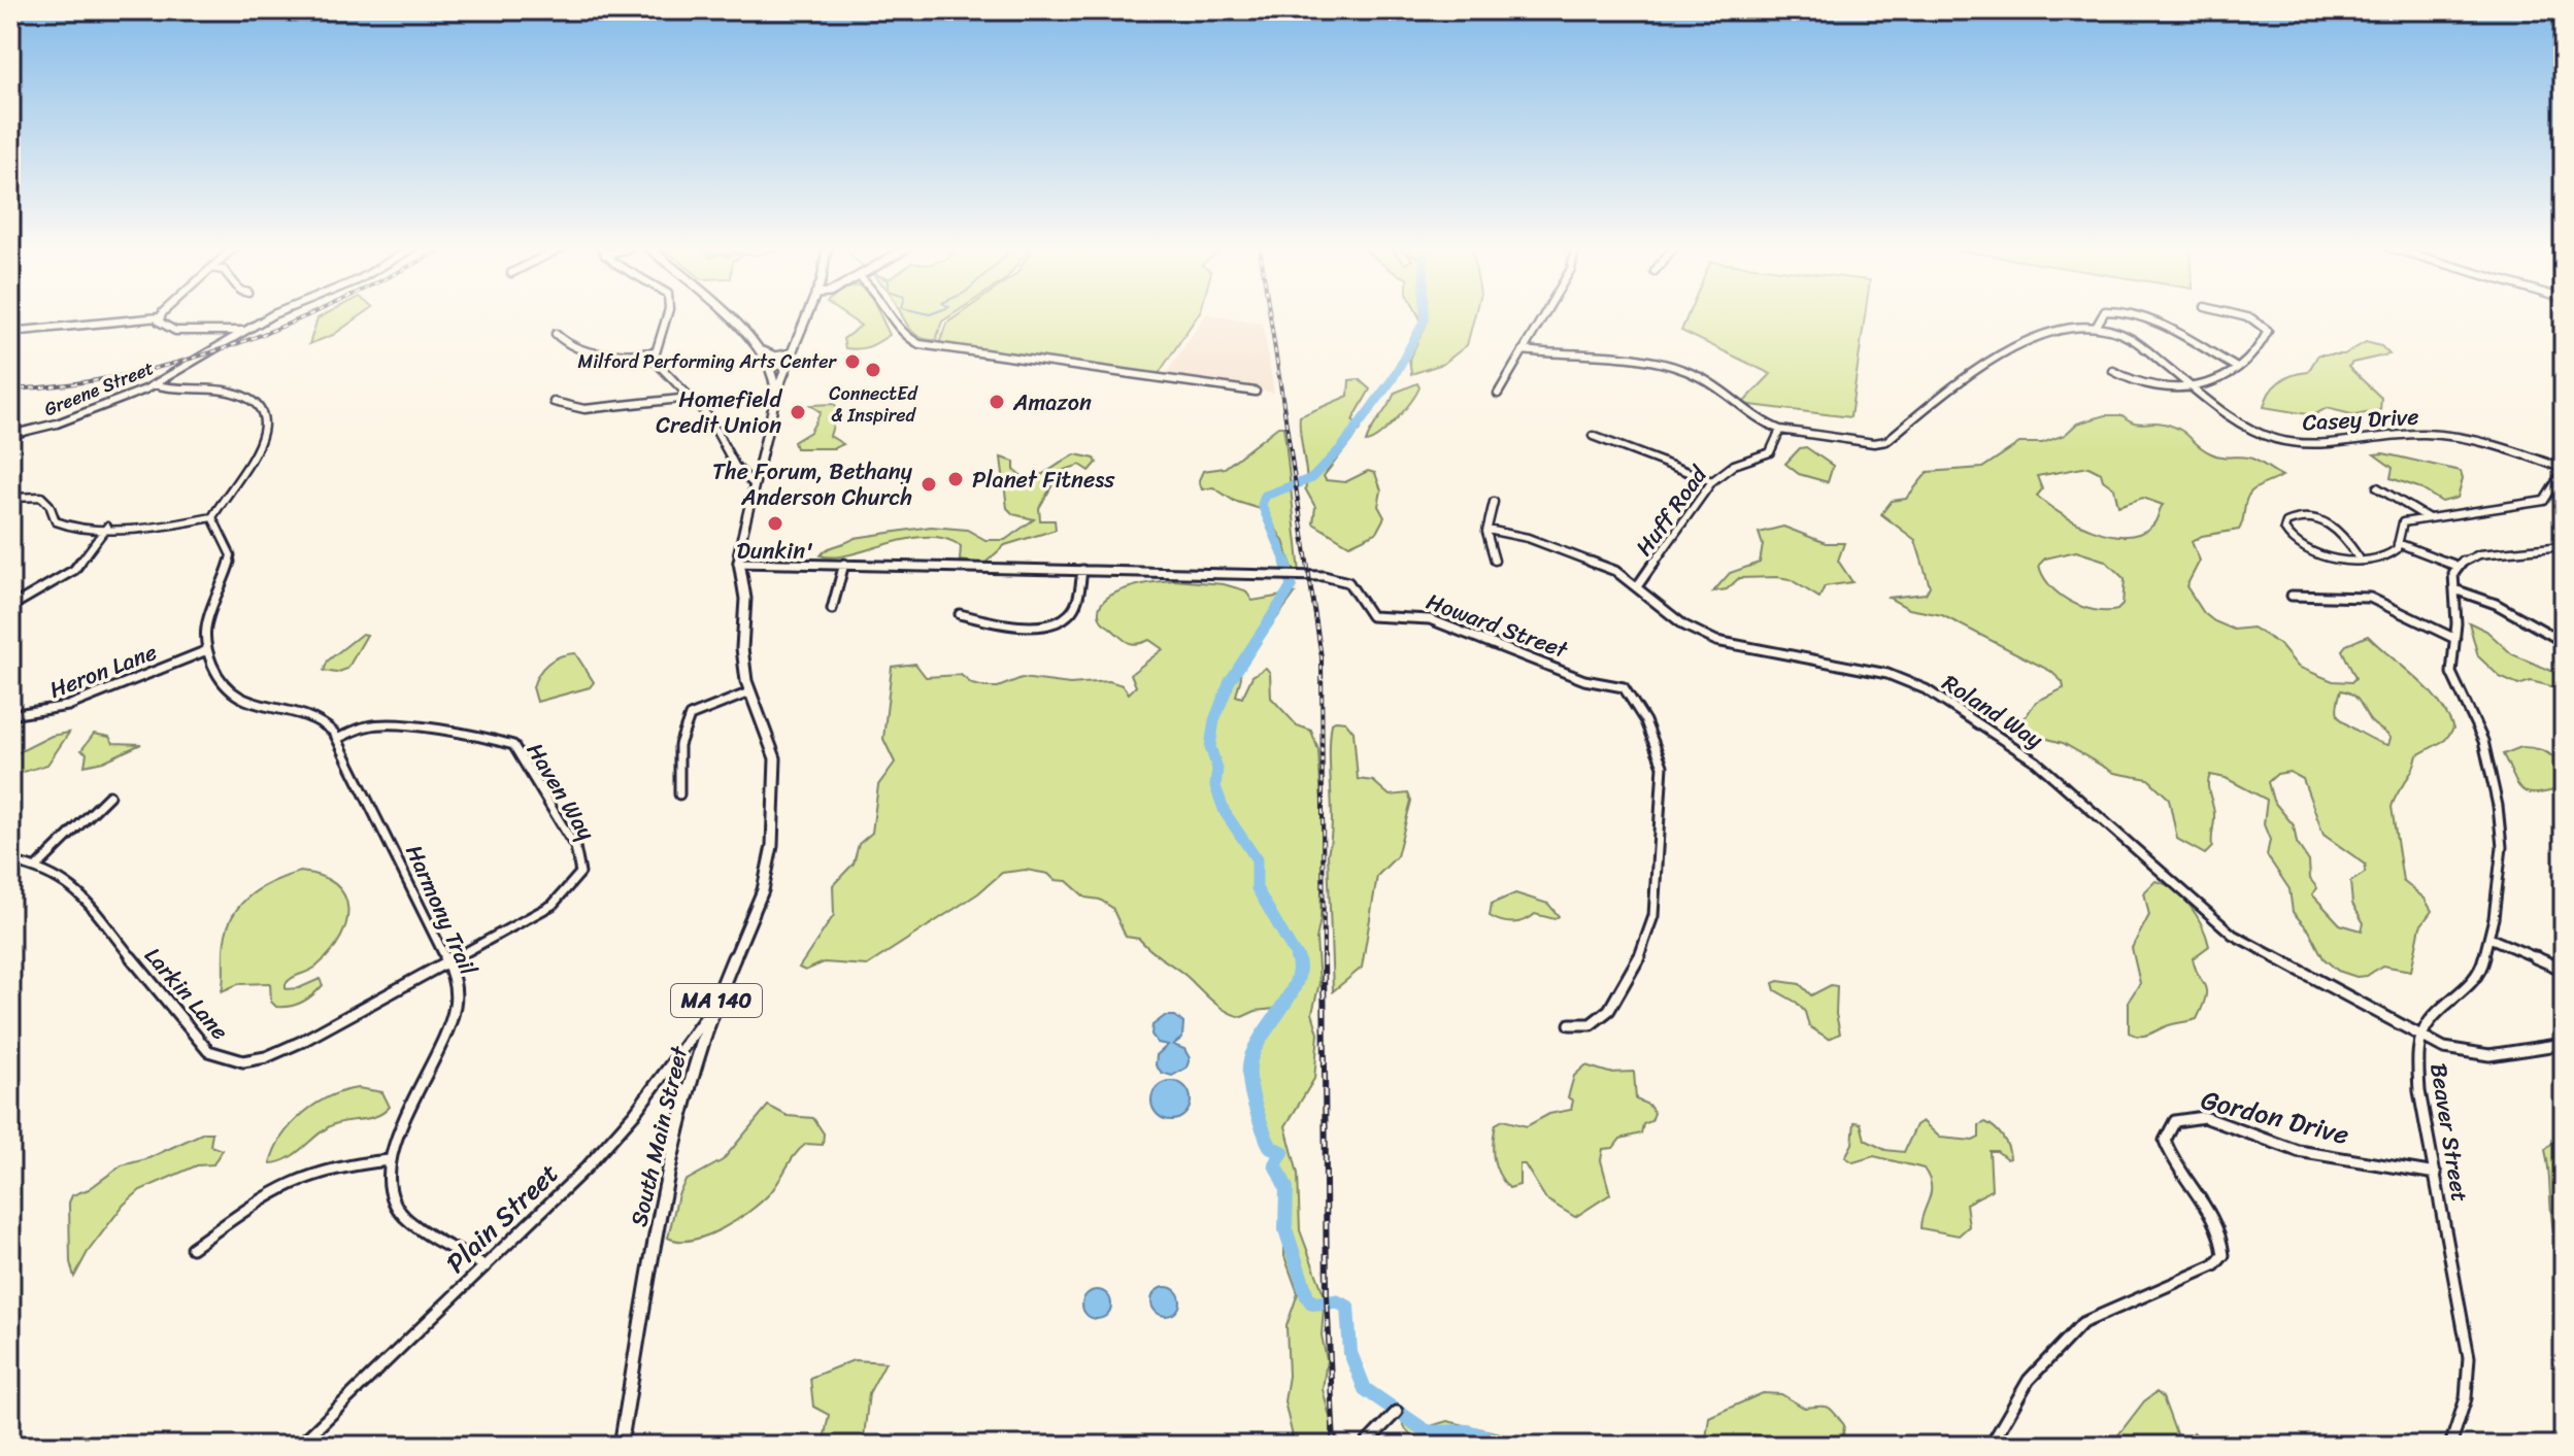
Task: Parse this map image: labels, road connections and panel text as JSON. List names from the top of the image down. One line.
{"streets":{"main road":["MA 140","South Main Street"],"street":["Greene Street","Casey Drive","Huff Road","Howard Street","Heron Lane","Roland Way","Haven Way","Harmony Trail","Larkin Lane","Gordon Drive","Beaver Street","Plain Street"]},"crossings":[["Casey Drive","Huff Road"],["Huff Road","Roland Way"],["Howard Street","South Main Street"],["Heron Lane","Harmony Trail"],["Roland Way","Beaver Street"],["Haven Way","Harmony Trail"],["Haven Way","Larkin Lane"],["Harmony Trail","Larkin Lane"],["Harmony Trail","Plain Street"],["MA 140","South Main Street"],["Gordon Drive","Beaver Street"],["South Main Street","Plain Street"]],"places":["Milford Performing Arts Center","ConnectEd & Inspired","Amazon","Homefield Credit Union","Planet Fitness","The Forum, Bethany Anderson Church","Dunkin'"]}
